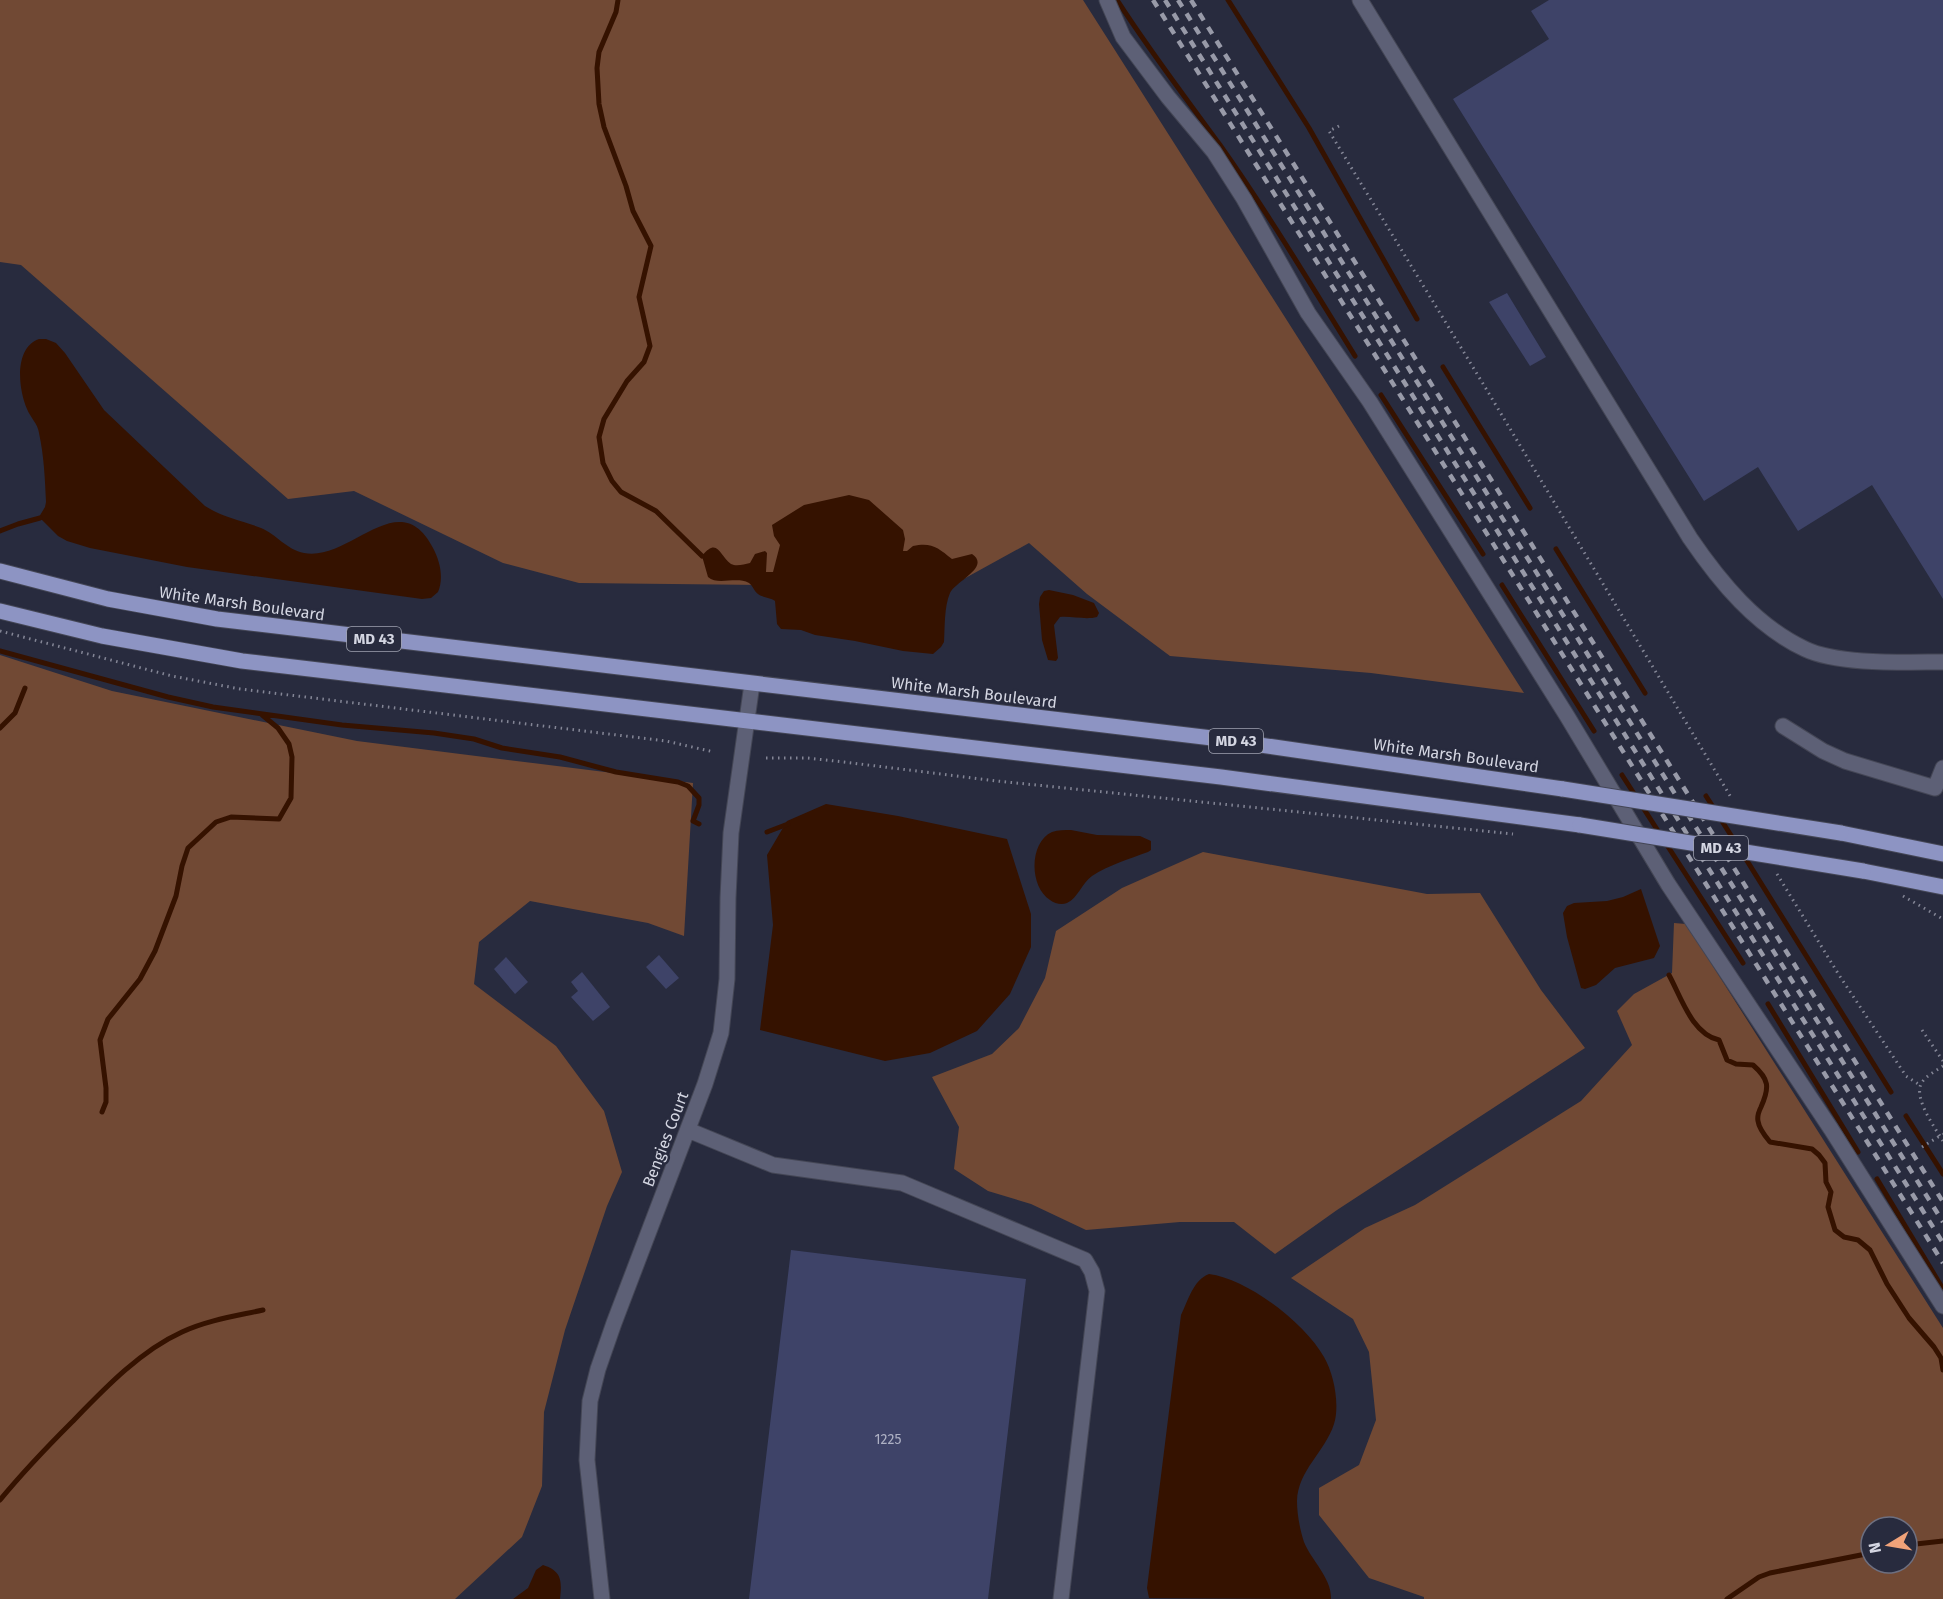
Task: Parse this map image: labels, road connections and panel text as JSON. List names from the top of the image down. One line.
{"streets":{"main road":["White Marsh Boulevard","MD 43"],"street":["Bengies Court"]},"crossings":[["White Marsh Boulevard","Bengies Court"],["MD 43","Bengies Court"]],"house_numbers":["1225"],"north":"left"}
